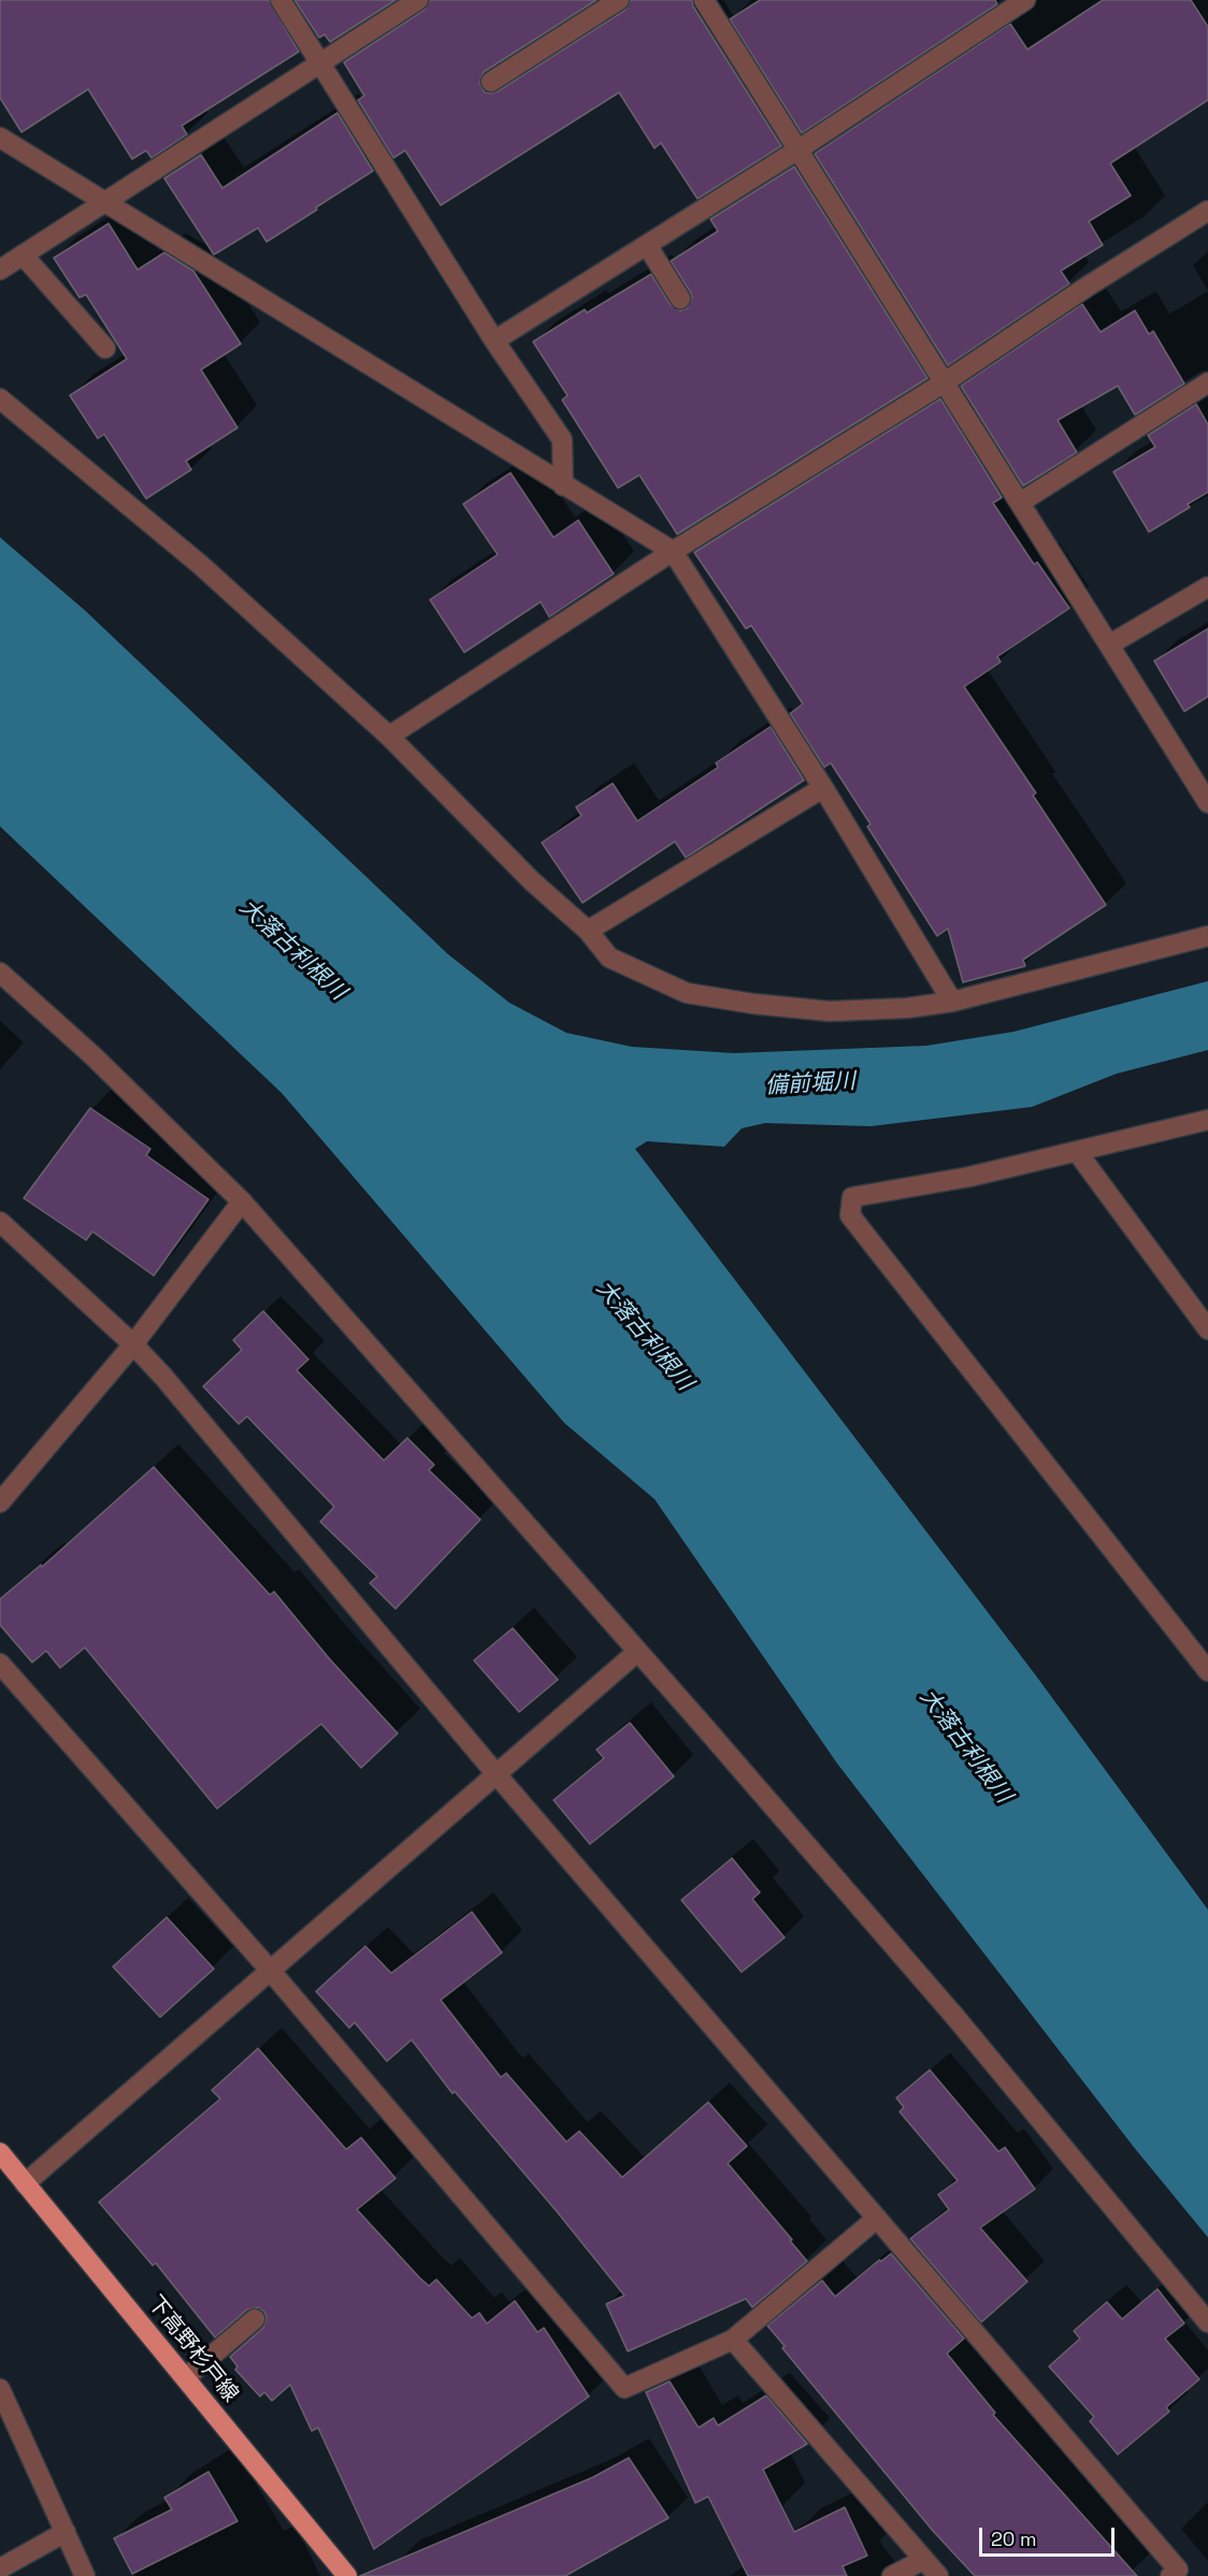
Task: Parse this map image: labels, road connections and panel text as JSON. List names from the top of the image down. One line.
{"streets":{"main road":["下高野杉戸線"]},"water":["大落古利根川","備前堀川"],"scale_bar":"20 m"}
